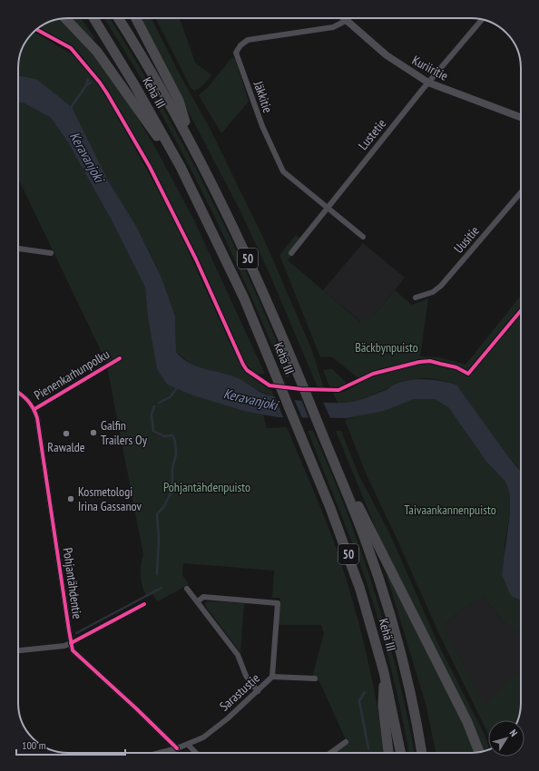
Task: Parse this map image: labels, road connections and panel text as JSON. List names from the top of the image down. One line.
{"streets":{"highway":["Kehä III","50"],"street":["Kuriiritie","Jäkkitie","Lustetie","Uusitie","Pohjantähdentie","Sarastustie"],"cycle path":["Pienenkarhunpolku"]},"crossings":[["Kuriiritie","Jäkkitie"],["Kuriiritie","Lustetie"],["Jäkkitie","Lustetie"],["Pohjantähdentie","Sarastustie"]],"water":["Keravanjoki"],"parks":["Bäckbynpuisto","Pohjantähdenpuisto","Taivaankannenpuisto"],"places":["Galfin Trailers Oy","Rawalde","Kosmetologi Irina Gassanov"],"scale_bar":"100 m","north":"top right"}
